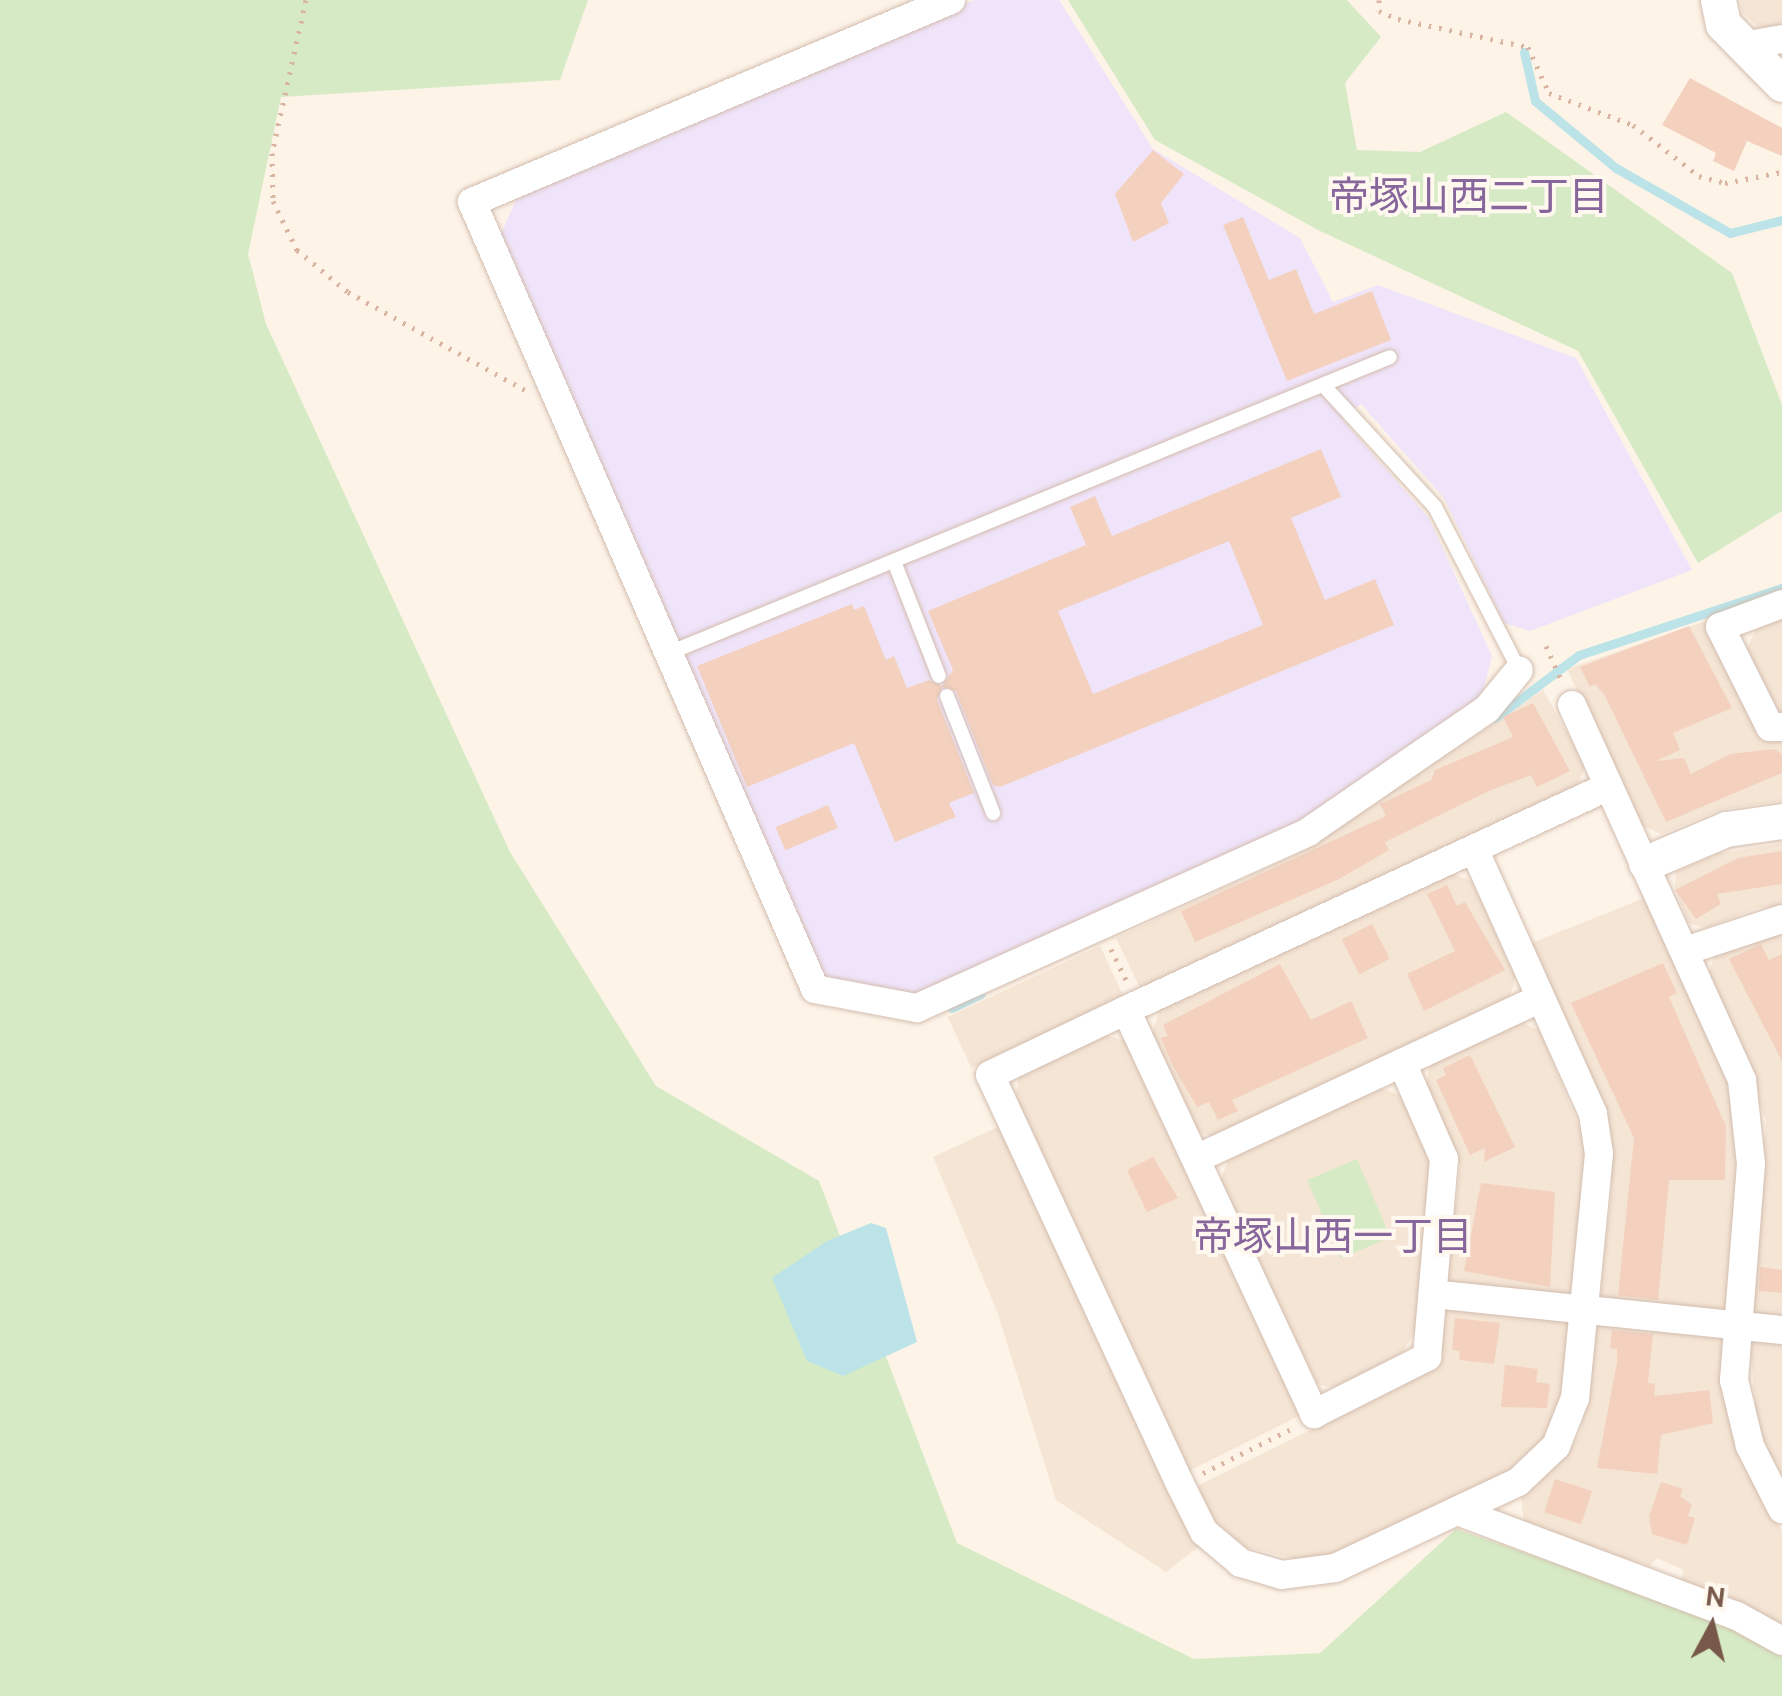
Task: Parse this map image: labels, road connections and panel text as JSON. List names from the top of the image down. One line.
{"districts":["帝塚山西二丁目","帝塚山西一丁目"],"north":"top"}
